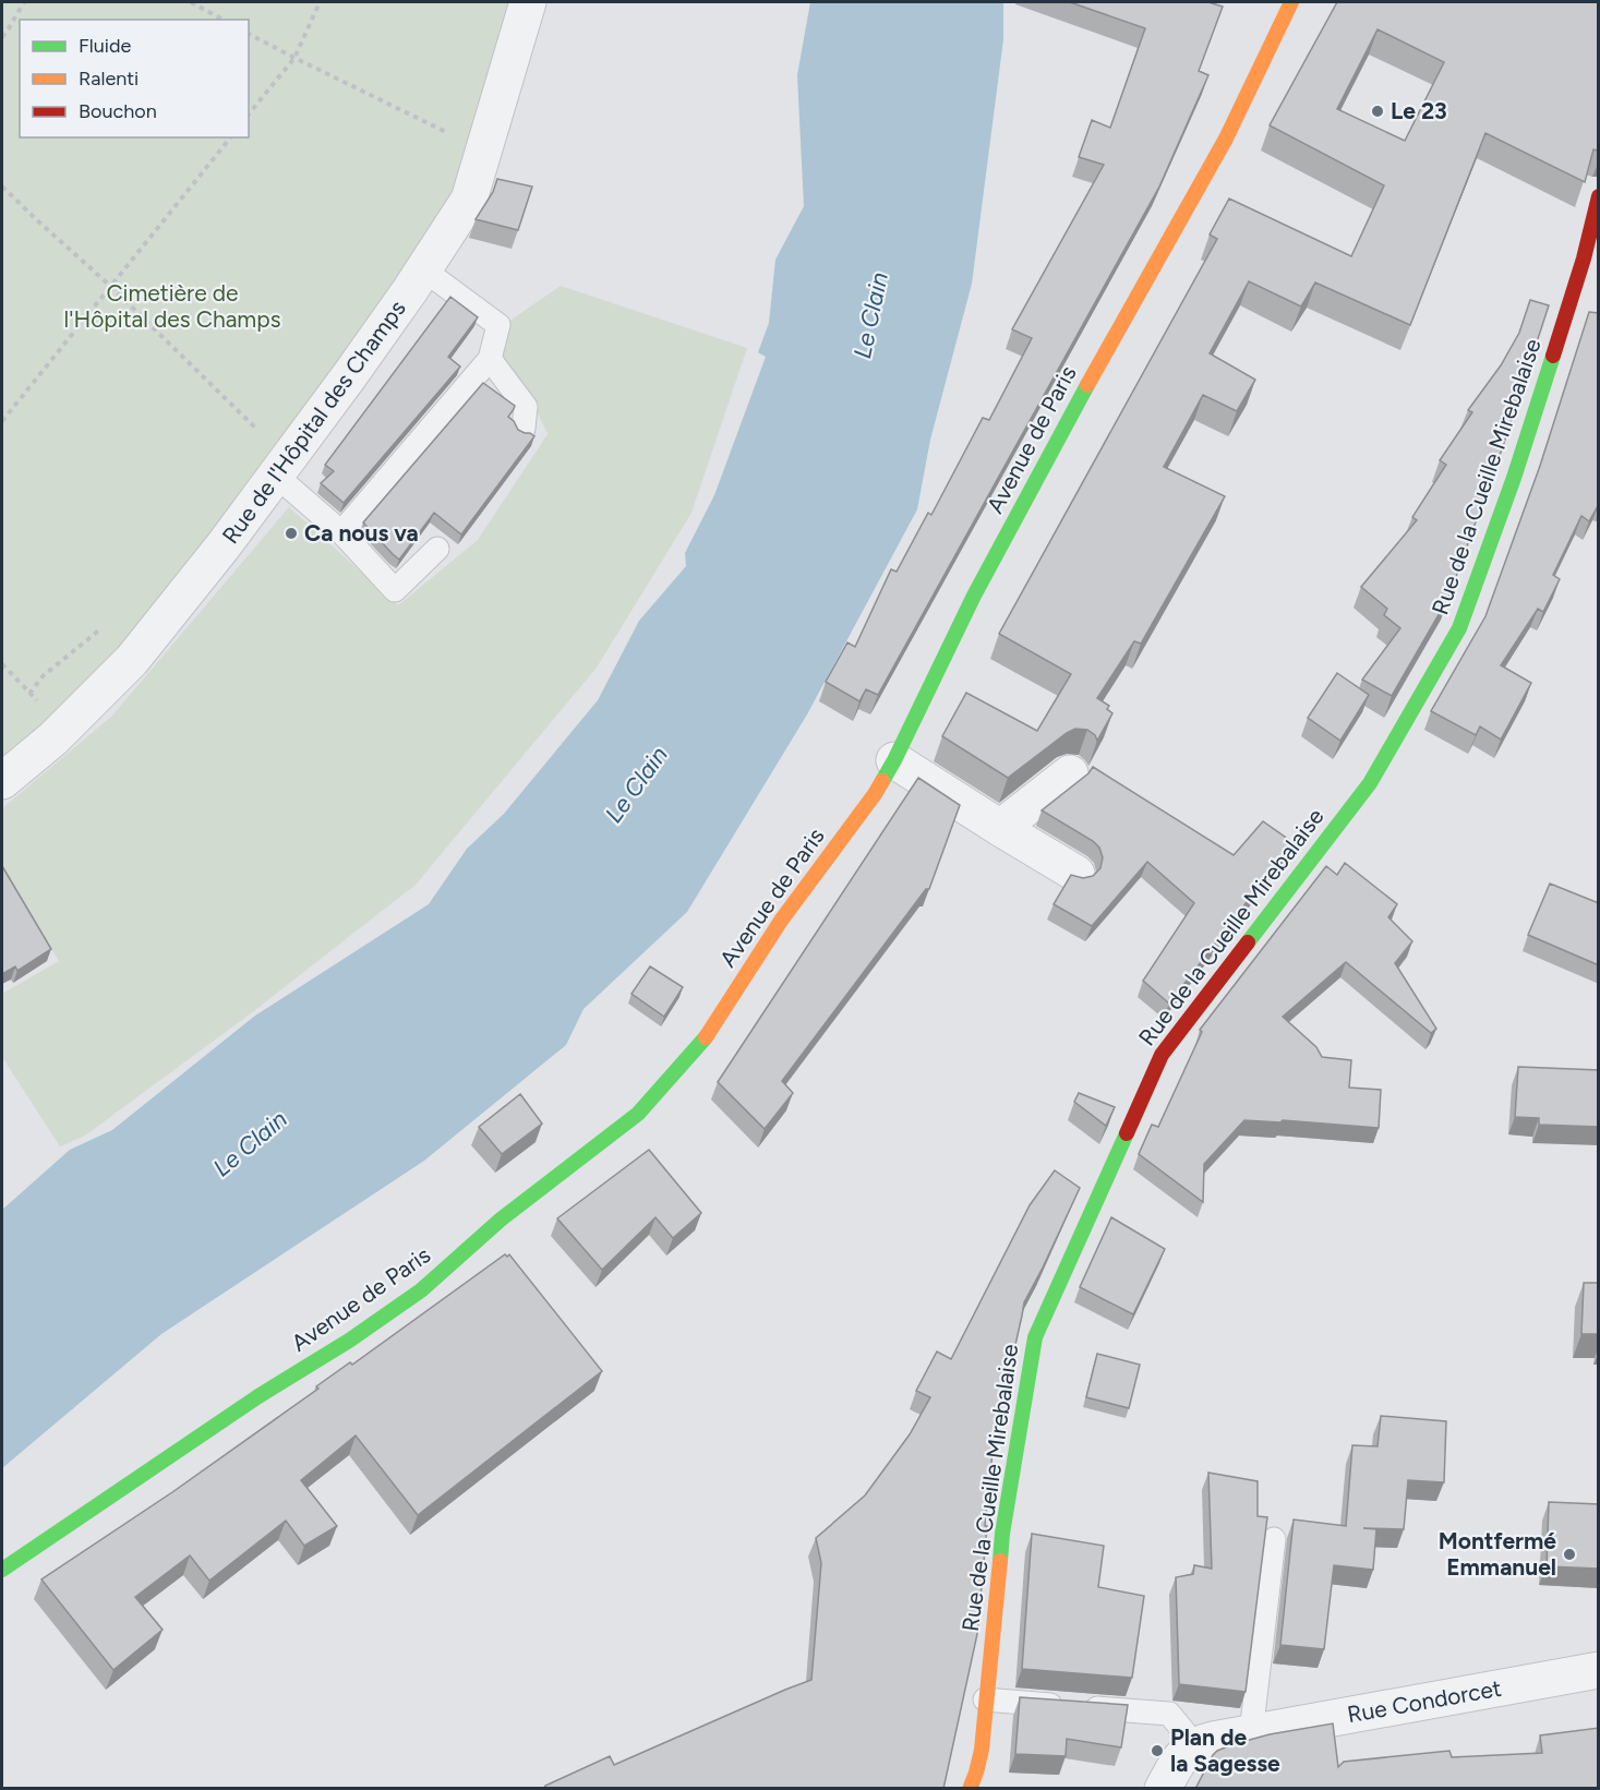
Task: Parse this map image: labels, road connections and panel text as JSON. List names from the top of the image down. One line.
{"streets":{"main road":["Avenue de Paris","Rue de la Cueille Mirebalaise"],"street":["Rue de l'Hôpital des Champs","Rue Condorcet"]},"water":["Le Clain"],"parks":["Cimetière de l'Hôpital des Champs"],"places":["Le 23","Ca nous va","Montfermé Emmanuel","Plan de la Sagesse"],"legend":["Fluide","Ralenti","Bouchon"]}
